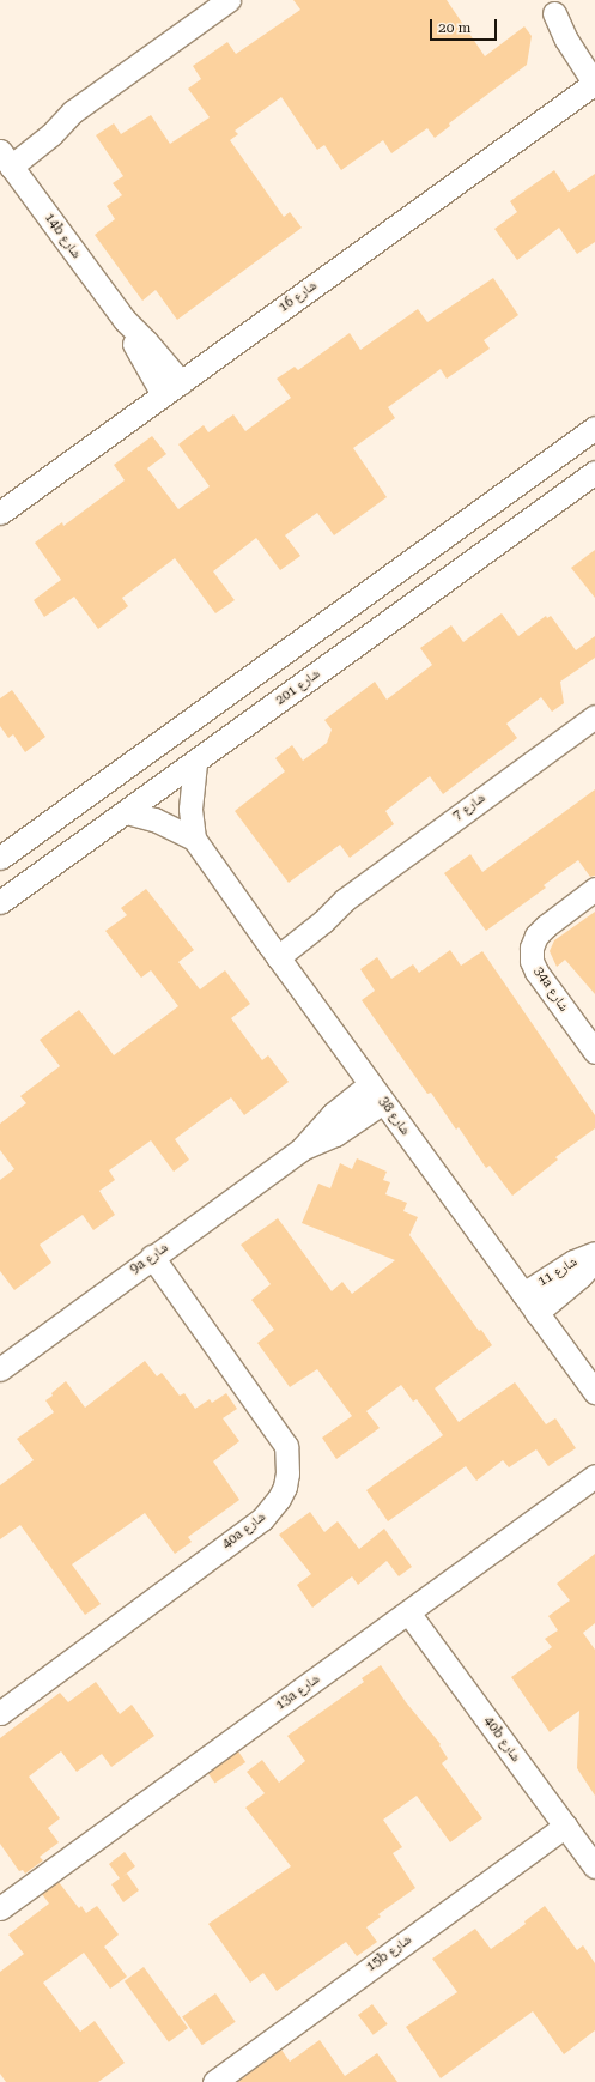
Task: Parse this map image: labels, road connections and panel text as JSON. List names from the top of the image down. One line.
{"streets":{"street":["14b شارع","شارع 16","شارع 201","شارع 7","34a شارع","شارع 38","9a شارع","شارع 11","40a شارع","13a شارع","40b شارع","15b شارع"]},"crossings":[["14b شارع","شارع 16"],["شارع 201","شارع 38"],["شارع 7","شارع 38"],["شارع 38","9a شارع"],["شارع 38","شارع 11"],["9a شارع","40a شارع"],["13a شارع","40b شارع"],["40b شارع","15b شارع"]],"scale_bar":"20 m"}
